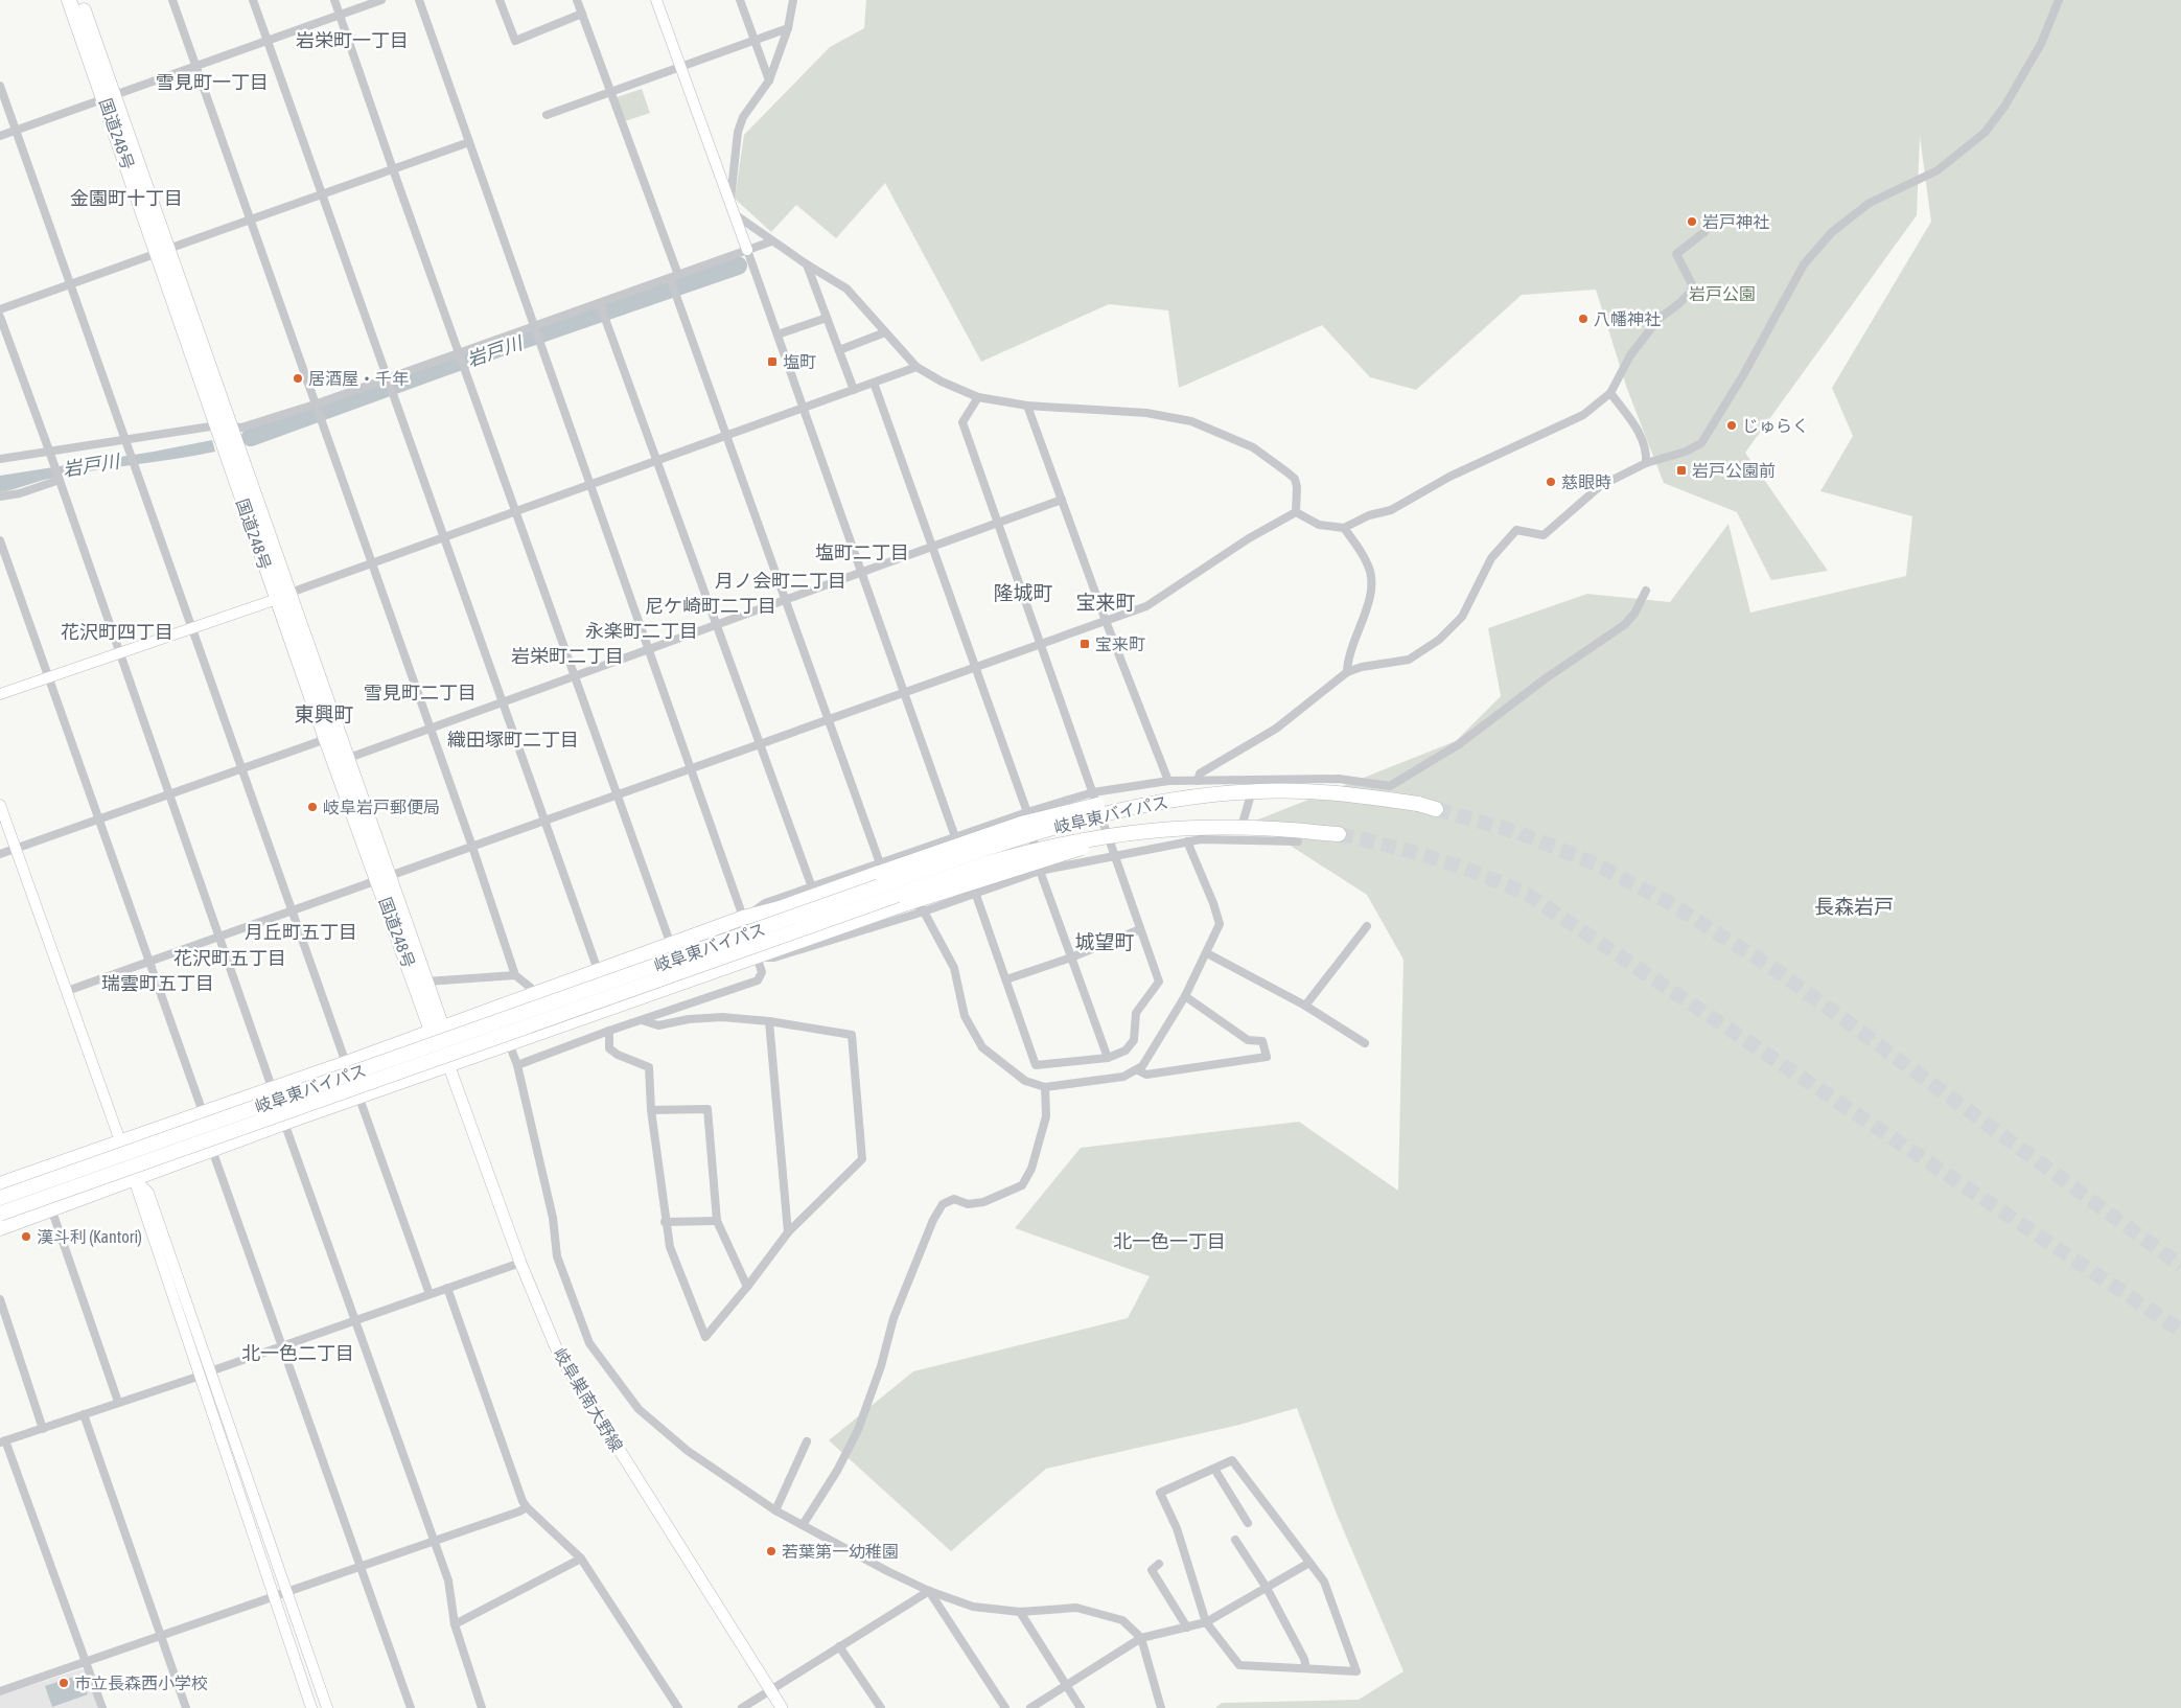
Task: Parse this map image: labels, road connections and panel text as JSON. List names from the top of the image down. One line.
{"streets":{"highway":["国道248号","岐阜東バイパス"],"main road":["岐阜巣南大野線"]},"districts":["岩栄町一丁目","雪見町一丁目","金園町十丁目","塩町二丁目","月ノ会町二丁目","隆城町","宝来町","尼ケ崎町二丁目","永楽町二丁目","花沢町四丁目","岩栄町二丁目","雪見町二丁目","東興町","織田塚町二丁目","長森岩戸","月丘町五丁目","城望町","花沢町五丁目","瑞雲町五丁目","北一色一丁目","北一色二丁目"],"water":["岩戸川"],"parks":["岩戸公園"],"places":{"other":["岩戸神社","八幡神社","居酒屋・千年","じゅらく","慈眼時","岐阜岩戸郵便局","漢斗利 (Kantori)","若葉第一幼稚園","市立長森西小学校"],"transit":["塩町","岩戸公園前","宝来町"]}}
